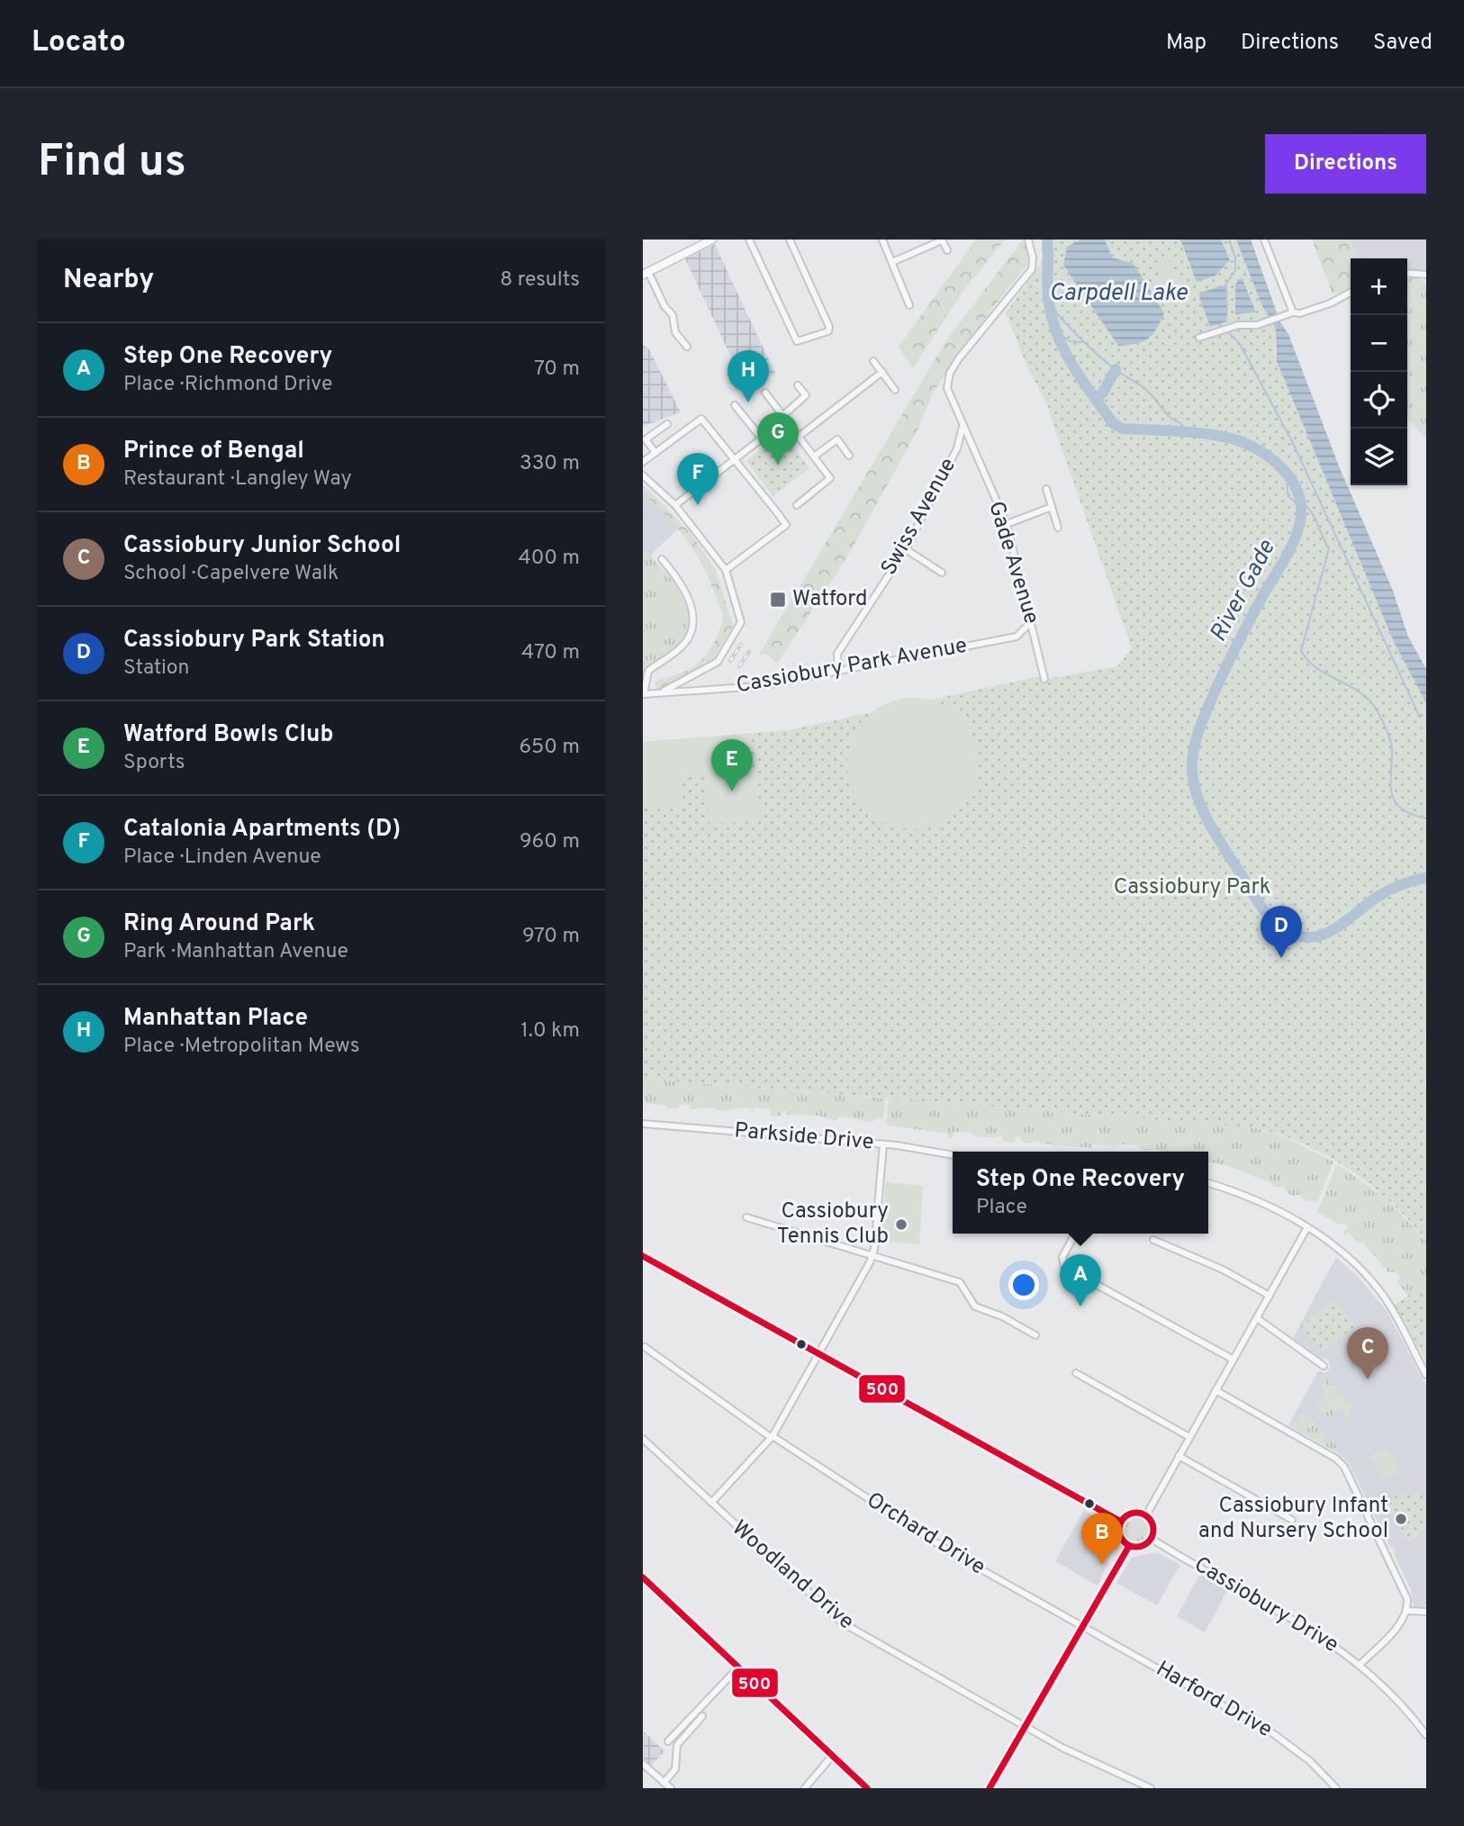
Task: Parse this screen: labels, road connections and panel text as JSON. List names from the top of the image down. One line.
{"streets":{"street":["Swiss Avenue","Gade Avenue","Cassiobury Park Avenue","Parkside Drive","Orchard Drive","Woodland Drive","Cassiobury Drive","Harford Drive"]},"crossings":[["Swiss Avenue","Gade Avenue"],["Swiss Avenue","Cassiobury Park Avenue"],["Orchard Drive","Harford Drive"]],"water":["Carpdell Lake","River Gade"],"parks":["Cassiobury Park"],"places":{"transit":["Watford"],"other":["Cassiobury Tennis Club","Cassiobury Infant and Nursery School"]},"lines":["transit line 500"],"page":{"header":"Locato","nav":["Map","Directions","Saved"],"buttons":"Directions","title":"Find us","heading":["Nearby","8 results"],"map_buttons":["+","−"],"list":[{"mark":"A","name":"Step One Recovery","note":"Place · Richmond Drive","value":"70 m"},{"mark":"B","name":"Prince of Bengal","note":"Restaurant · Langley Way","value":"330 m"},{"mark":"C","name":"Cassiobury Junior School","note":"School · Capelvere Walk","value":"400 m"},{"mark":"D","name":"Cassiobury Park Station","note":"Station","value":"470 m"},{"mark":"E","name":"Watford Bowls Club","note":"Sports","value":"650 m"},{"mark":"F","name":"Catalonia Apartments (D)","note":"Place · Linden Avenue","value":"960 m"},{"mark":"G","name":"Ring Around Park","note":"Park · Manhattan Avenue","value":"970 m"},{"mark":"H","name":"Manhattan Place","note":"Place · Metropolitan Mews","value":"1.0 km"}],"pins":["H","G","F","E","D","A","C","B"],"popup":["Step One Recovery","Place"]}}
